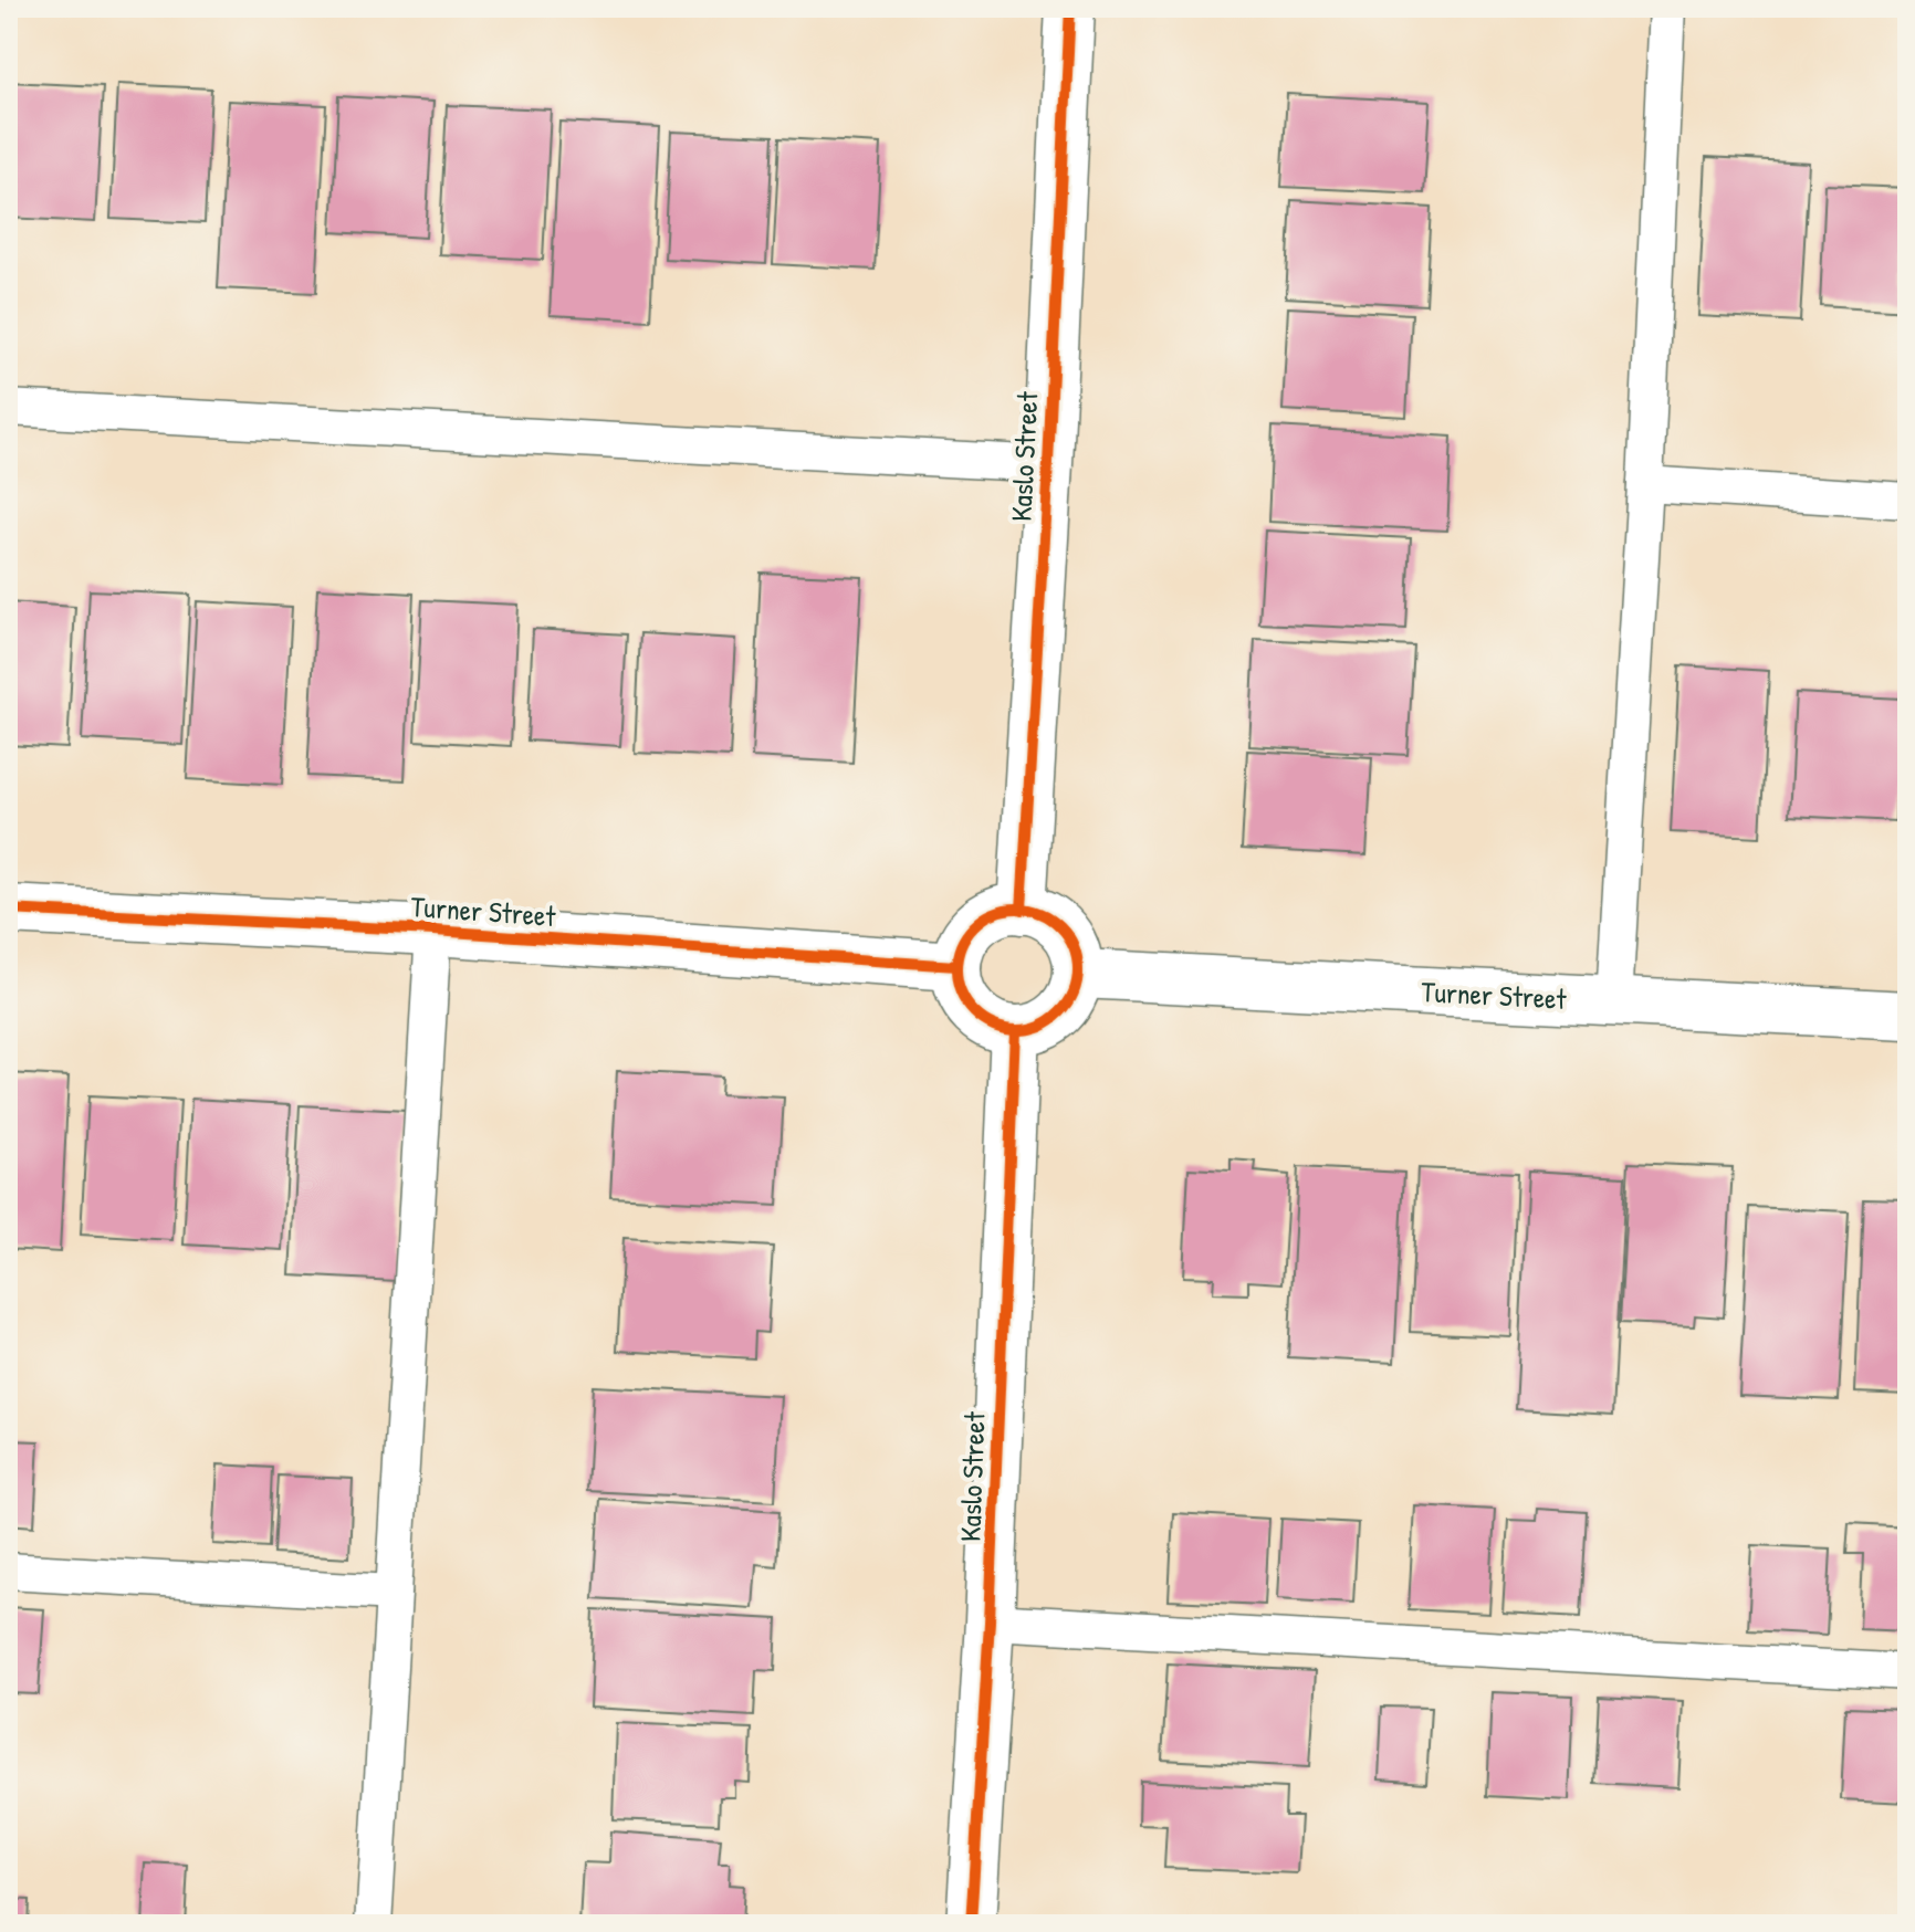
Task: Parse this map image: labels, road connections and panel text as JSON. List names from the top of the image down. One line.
{"streets":{"street":["Kaslo Street","Turner Street"]},"crossings":[["Kaslo Street","Turner Street"]]}
